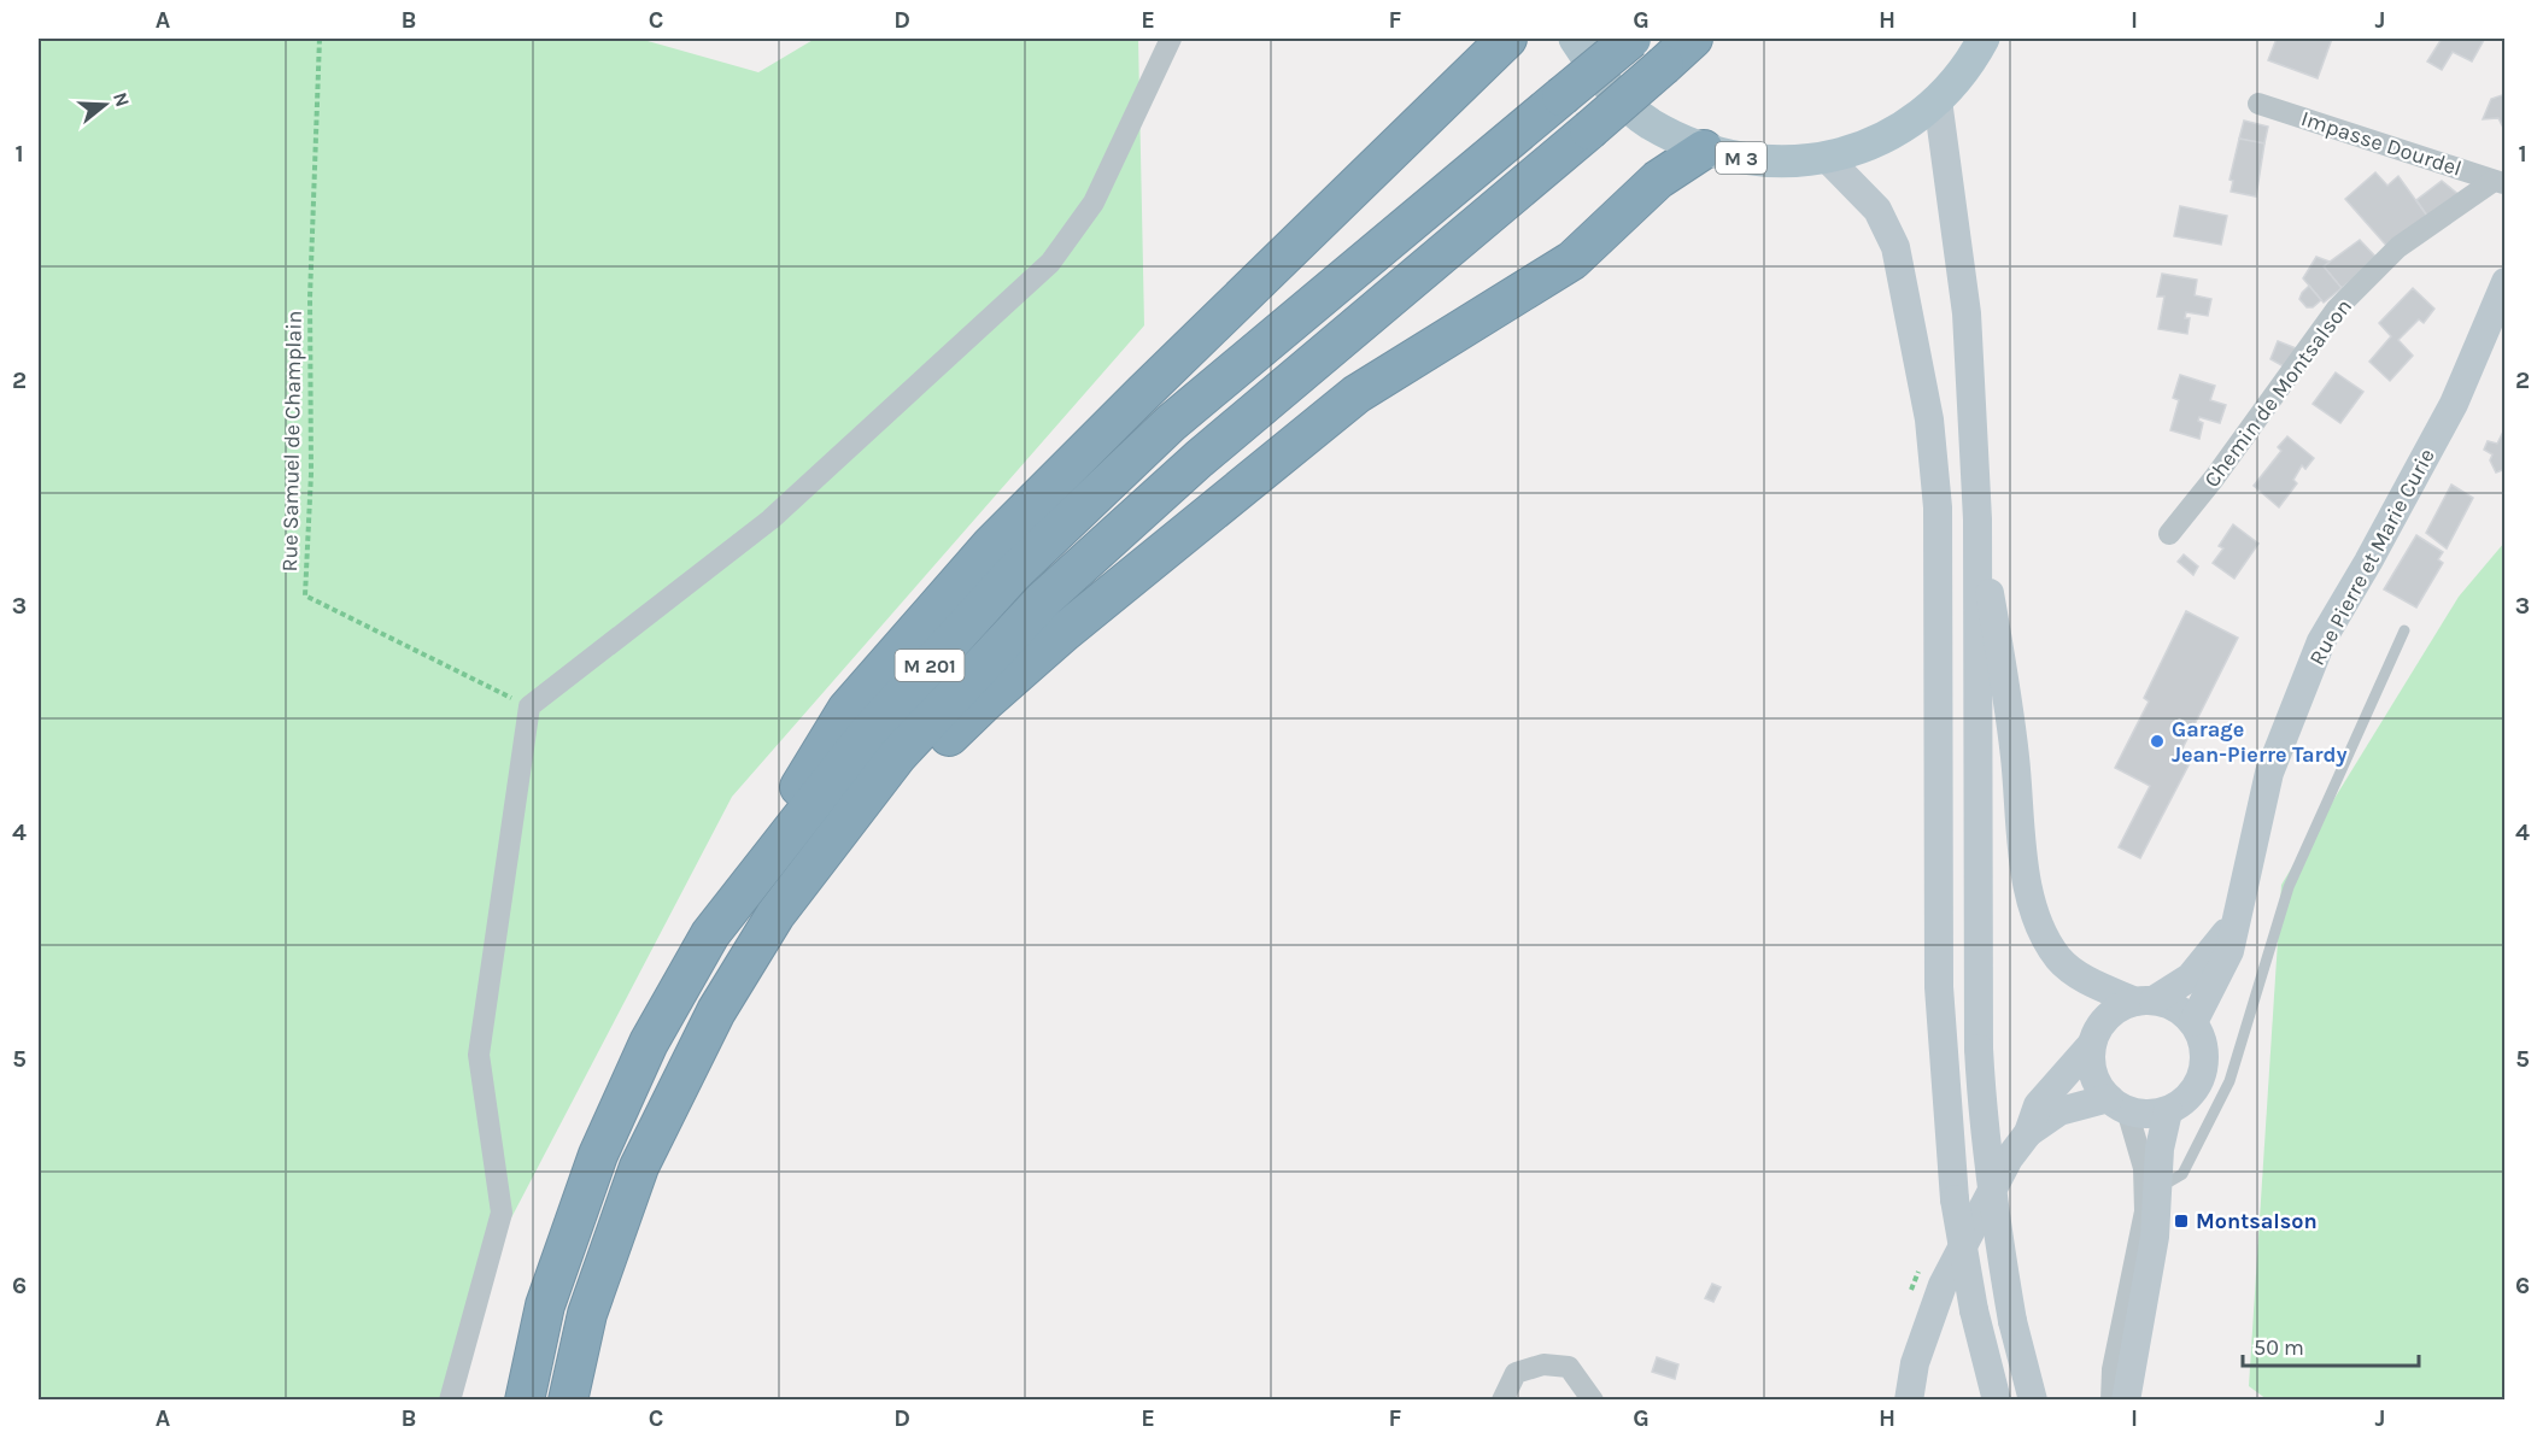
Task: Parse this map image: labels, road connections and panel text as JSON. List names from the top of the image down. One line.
{"streets":{"highway":["M 201"],"main road":["M 3","Rue Pierre et Marie Curie"],"street":["Impasse Dourdel","Chemin de Montsalson"],"path":["Rue Samuel de Champlain"]},"crossings":[["Impasse Dourdel","Chemin de Montsalson"]],"places":{"other":["Garage Jean-Pierre Tardy"],"transit":["Montsalson"]},"scale_bar":"50 m","north":"right","grid":{"columns":["A","B","C","D","E","F","G","H","I","J"],"rows":["1","2","3","4","5","6"]}}
